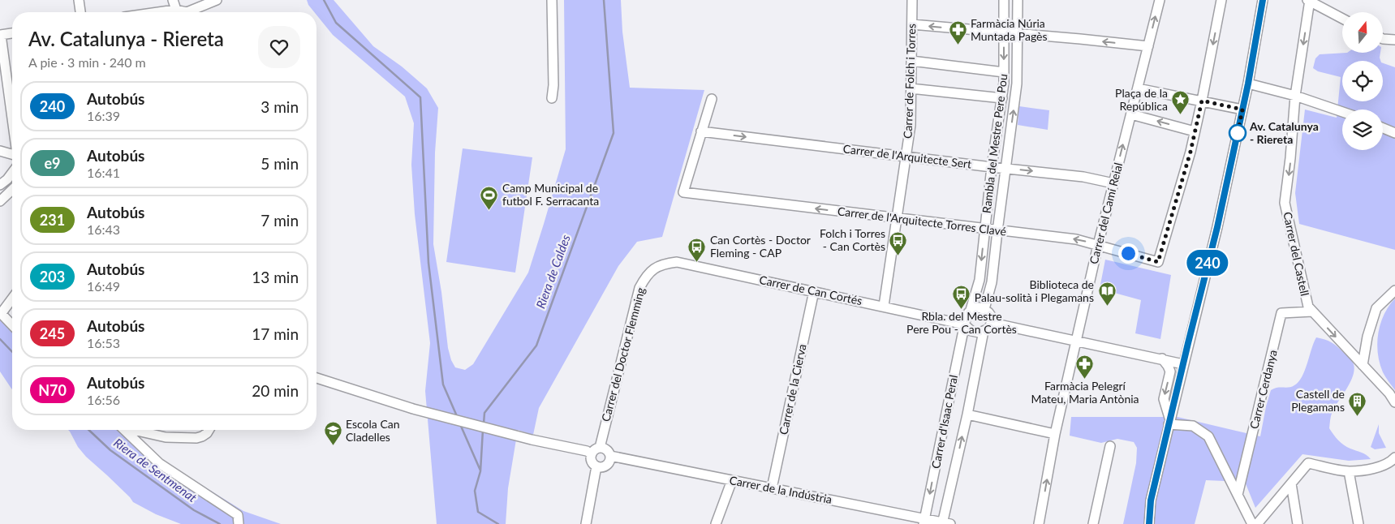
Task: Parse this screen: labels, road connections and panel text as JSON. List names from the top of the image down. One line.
{"streets":{"street":["Carrer de Folch i Torres","Rambla del Mestre Pere Pou","Carrer de l'Arquitecte Sert","Carrer del Camí Reial","Carrer de l'Arquitecte Torres Clavé","Carrer del Castell","Carrer de Can Cortés","Carrer del Doctor Flemming","Carrer de la Cierva","Carrer Cerdanya","Carrer d'Isaac Peral","Carrer de la Indústria"]},"crossings":[["Carrer de Folch i Torres","Carrer de l'Arquitecte Sert"],["Carrer de Folch i Torres","Carrer de l'Arquitecte Torres Clavé"],["Carrer de Folch i Torres","Carrer de Can Cortés"],["Rambla del Mestre Pere Pou","Carrer de l'Arquitecte Sert"],["Rambla del Mestre Pere Pou","Carrer de l'Arquitecte Torres Clavé"],["Rambla del Mestre Pere Pou","Carrer de Can Cortés"],["Rambla del Mestre Pere Pou","Carrer d'Isaac Peral"],["Carrer de l'Arquitecte Sert","Carrer del Camí Reial"],["Carrer de l'Arquitecte Sert","Carrer de l'Arquitecte Torres Clavé"],["Carrer del Camí Reial","Carrer de l'Arquitecte Torres Clavé"],["Carrer del Castell","Carrer Cerdanya"],["Carrer de Can Cortés","Carrer del Doctor Flemming"],["Carrer de Can Cortés","Carrer de la Cierva"],["Carrer de Can Cortés","Carrer d'Isaac Peral"],["Carrer del Doctor Flemming","Carrer de la Indústria"],["Carrer de la Cierva","Carrer de la Indústria"],["Carrer d'Isaac Peral","Carrer de la Indústria"]],"one_way":["Carrer de l'Arquitecte Sert","Carrer de l'Arquitecte Torres Clavé"],"water":["Riera de Caldes","Riera de Sentmenat"],"places":{"pharmacy":["Farmàcia Núria Muntada Pagès","Farmàcia Pelegrí Mateu, Maria Antònia"],"place":["Plaça de la República"],"other":["Av. Catalunya - Riereta"],"sports":["Camp Municipal de futbol F. Serracanta"],"bus stop":["Folch i Torres - Can Cortès","Can Cortès - Doctor Fleming - CAP","Rbla. del Mestre Pere Pou - Can Cortès"],"library":["Biblioteca de Palau-solità i Plegamans"],"building":["Castell de Plegamans"],"school or university":["Escola Can Cladelles"]},"lines":["bus line 240"],"north":"top","page":{"on_map":"240","heading":["Av. Catalunya - Riereta","A pie · 3 min · 240 m"],"list":[{"mark":"240","name":"Autobús","note":"16:39","value":"3 min"},{"mark":"e9","name":"Autobús","note":"16:41","value":"5 min"},{"mark":"231","name":"Autobús","note":"16:43","value":"7 min"},{"mark":"203","name":"Autobús","note":"16:49","value":"13 min"},{"mark":"245","name":"Autobús","note":"16:53","value":"17 min"},{"mark":"N70","name":"Autobús","note":"16:56","value":"20 min"}]}}
